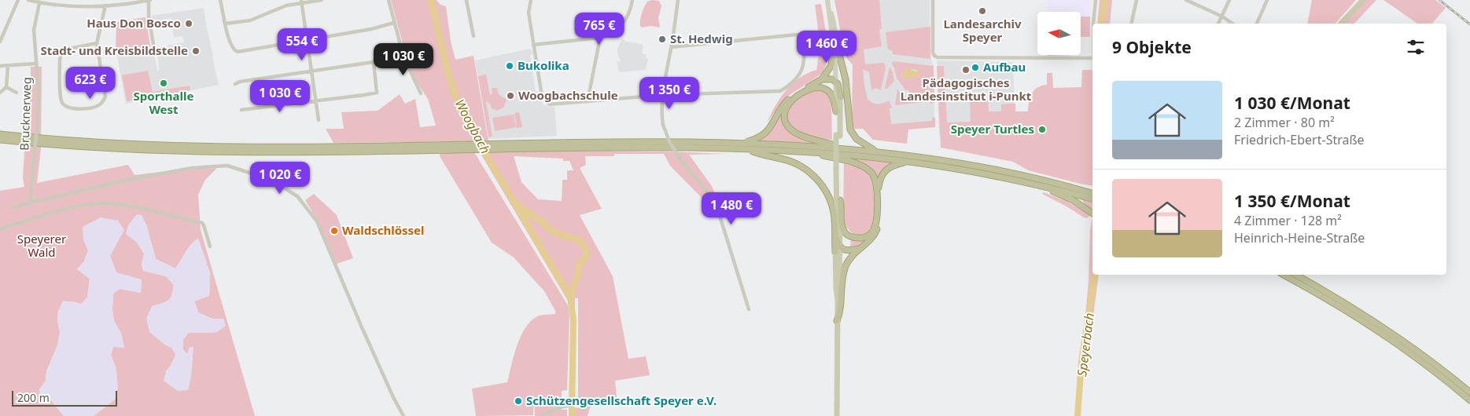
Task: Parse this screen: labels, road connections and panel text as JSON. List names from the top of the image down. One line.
{"streets":{"street":["Brucknerweg"]},"water":["Woogbach","Speyerbach"],"parks":["Speyerer Wald"],"places":["Landesarchiv Speyer","Haus Don Bosco","St. Hedwig","Stadt- und Kreisbildstelle","Bukolika","Aufbau","Pädagogisches Landesinstitut i-Punkt","Sporthalle West","Woogbachschule","Speyer Turtles","Waldschlössel","Schützengesellschaft Speyer e.V."],"scale_bar":"200 m","north":"left","page":{"price":["765 €","554 €","1 460 €","1 030 €","623 €","1 350 €","1 030 €","1 020 €","1 480 €"],"heading":"9 Objekte","list":[{"name":"1 030 €/Monat","note":"2 Zimmer · 80 m² · Friedrich-Ebert-Straße"},{"name":"1 350 €/Monat","note":"4 Zimmer · 128 m² · Heinrich-Heine-Straße"}],"scale":"200 m"}}
